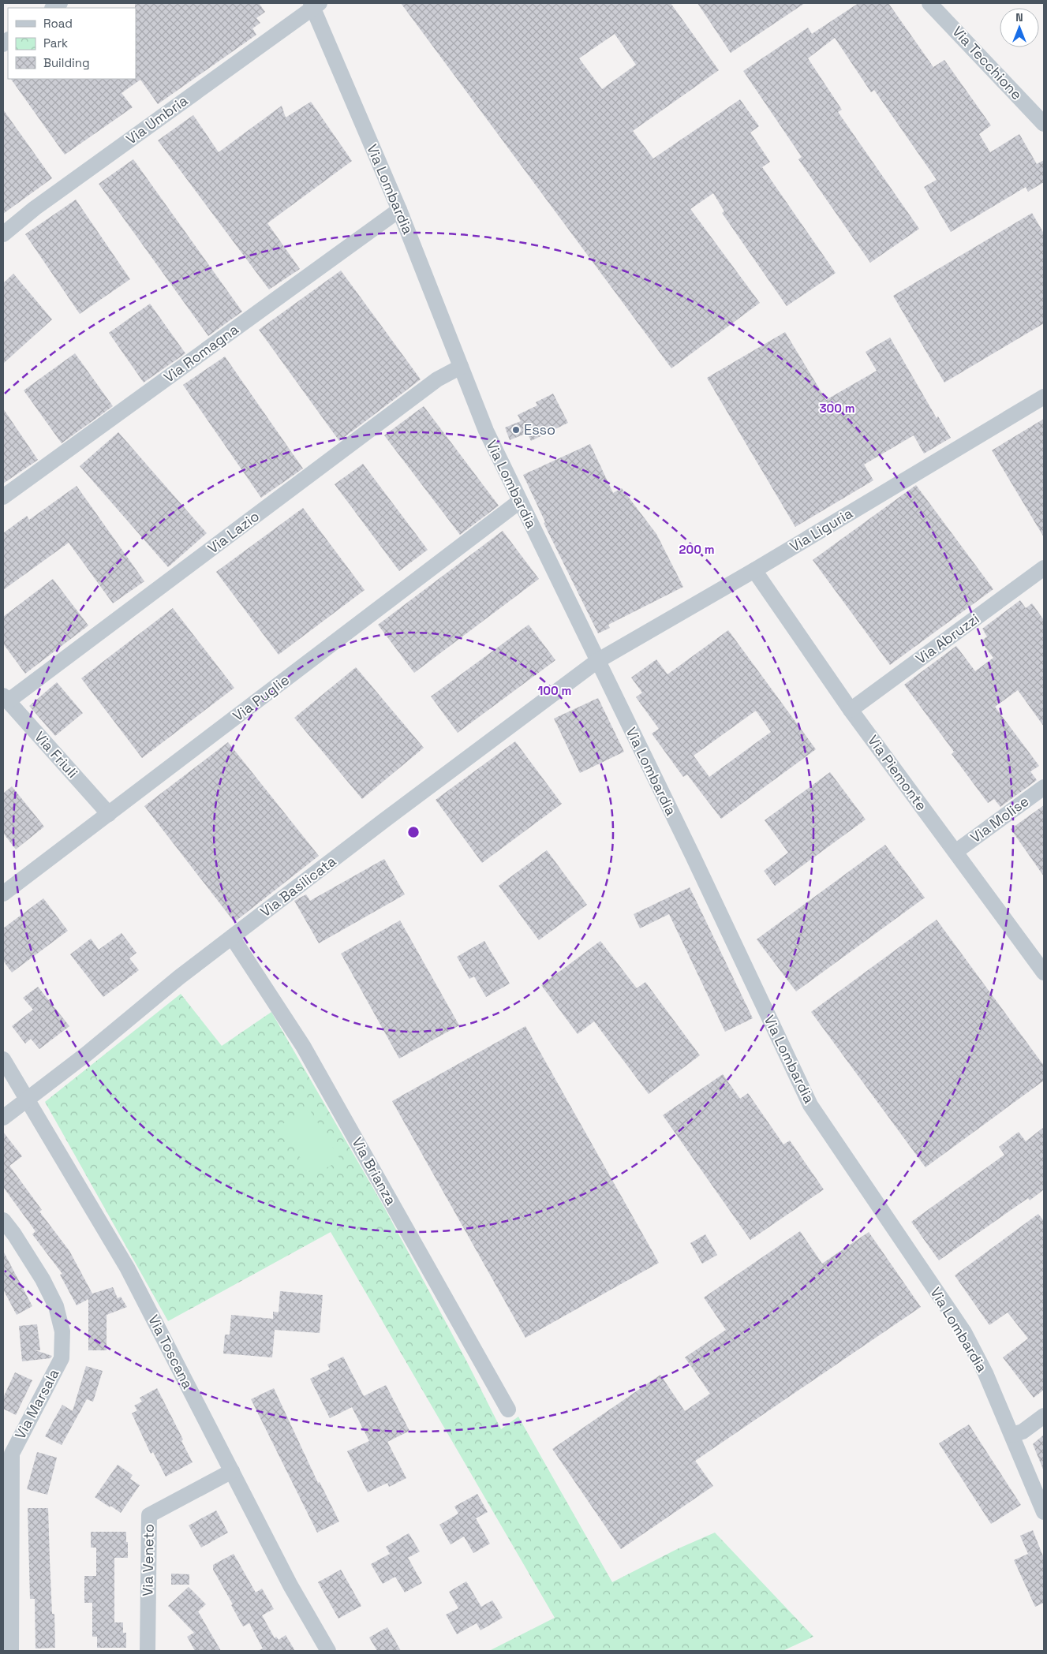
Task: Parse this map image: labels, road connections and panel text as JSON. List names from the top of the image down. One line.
{"streets":{"street":["Via Tecchione","Via Umbria","Via Lombardia","Via Romagna","Via Liguria","Via Lazio","Via Abruzzi","Via Puglie","Via Friuli","Via Piemonte","Via Molise","Via Basilicata","Via Brianza","Via Toscana","Via Marsala","Via Veneto"]},"crossings":[["Via Umbria","Via Lombardia"],["Via Lombardia","Via Romagna"],["Via Lombardia","Via Liguria"],["Via Lombardia","Via Lazio"],["Via Lombardia","Via Puglie"],["Via Lombardia","Via Basilicata"],["Via Liguria","Via Piemonte"],["Via Liguria","Via Basilicata"],["Via Lazio","Via Friuli"],["Via Abruzzi","Via Piemonte"],["Via Puglie","Via Friuli"],["Via Piemonte","Via Molise"],["Via Basilicata","Via Brianza"],["Via Basilicata","Via Toscana"],["Via Toscana","Via Veneto"]],"places":["Esso"],"legend":["Road","Park","Building"],"north":"top","rings":["300 m","200 m","100 m"]}
